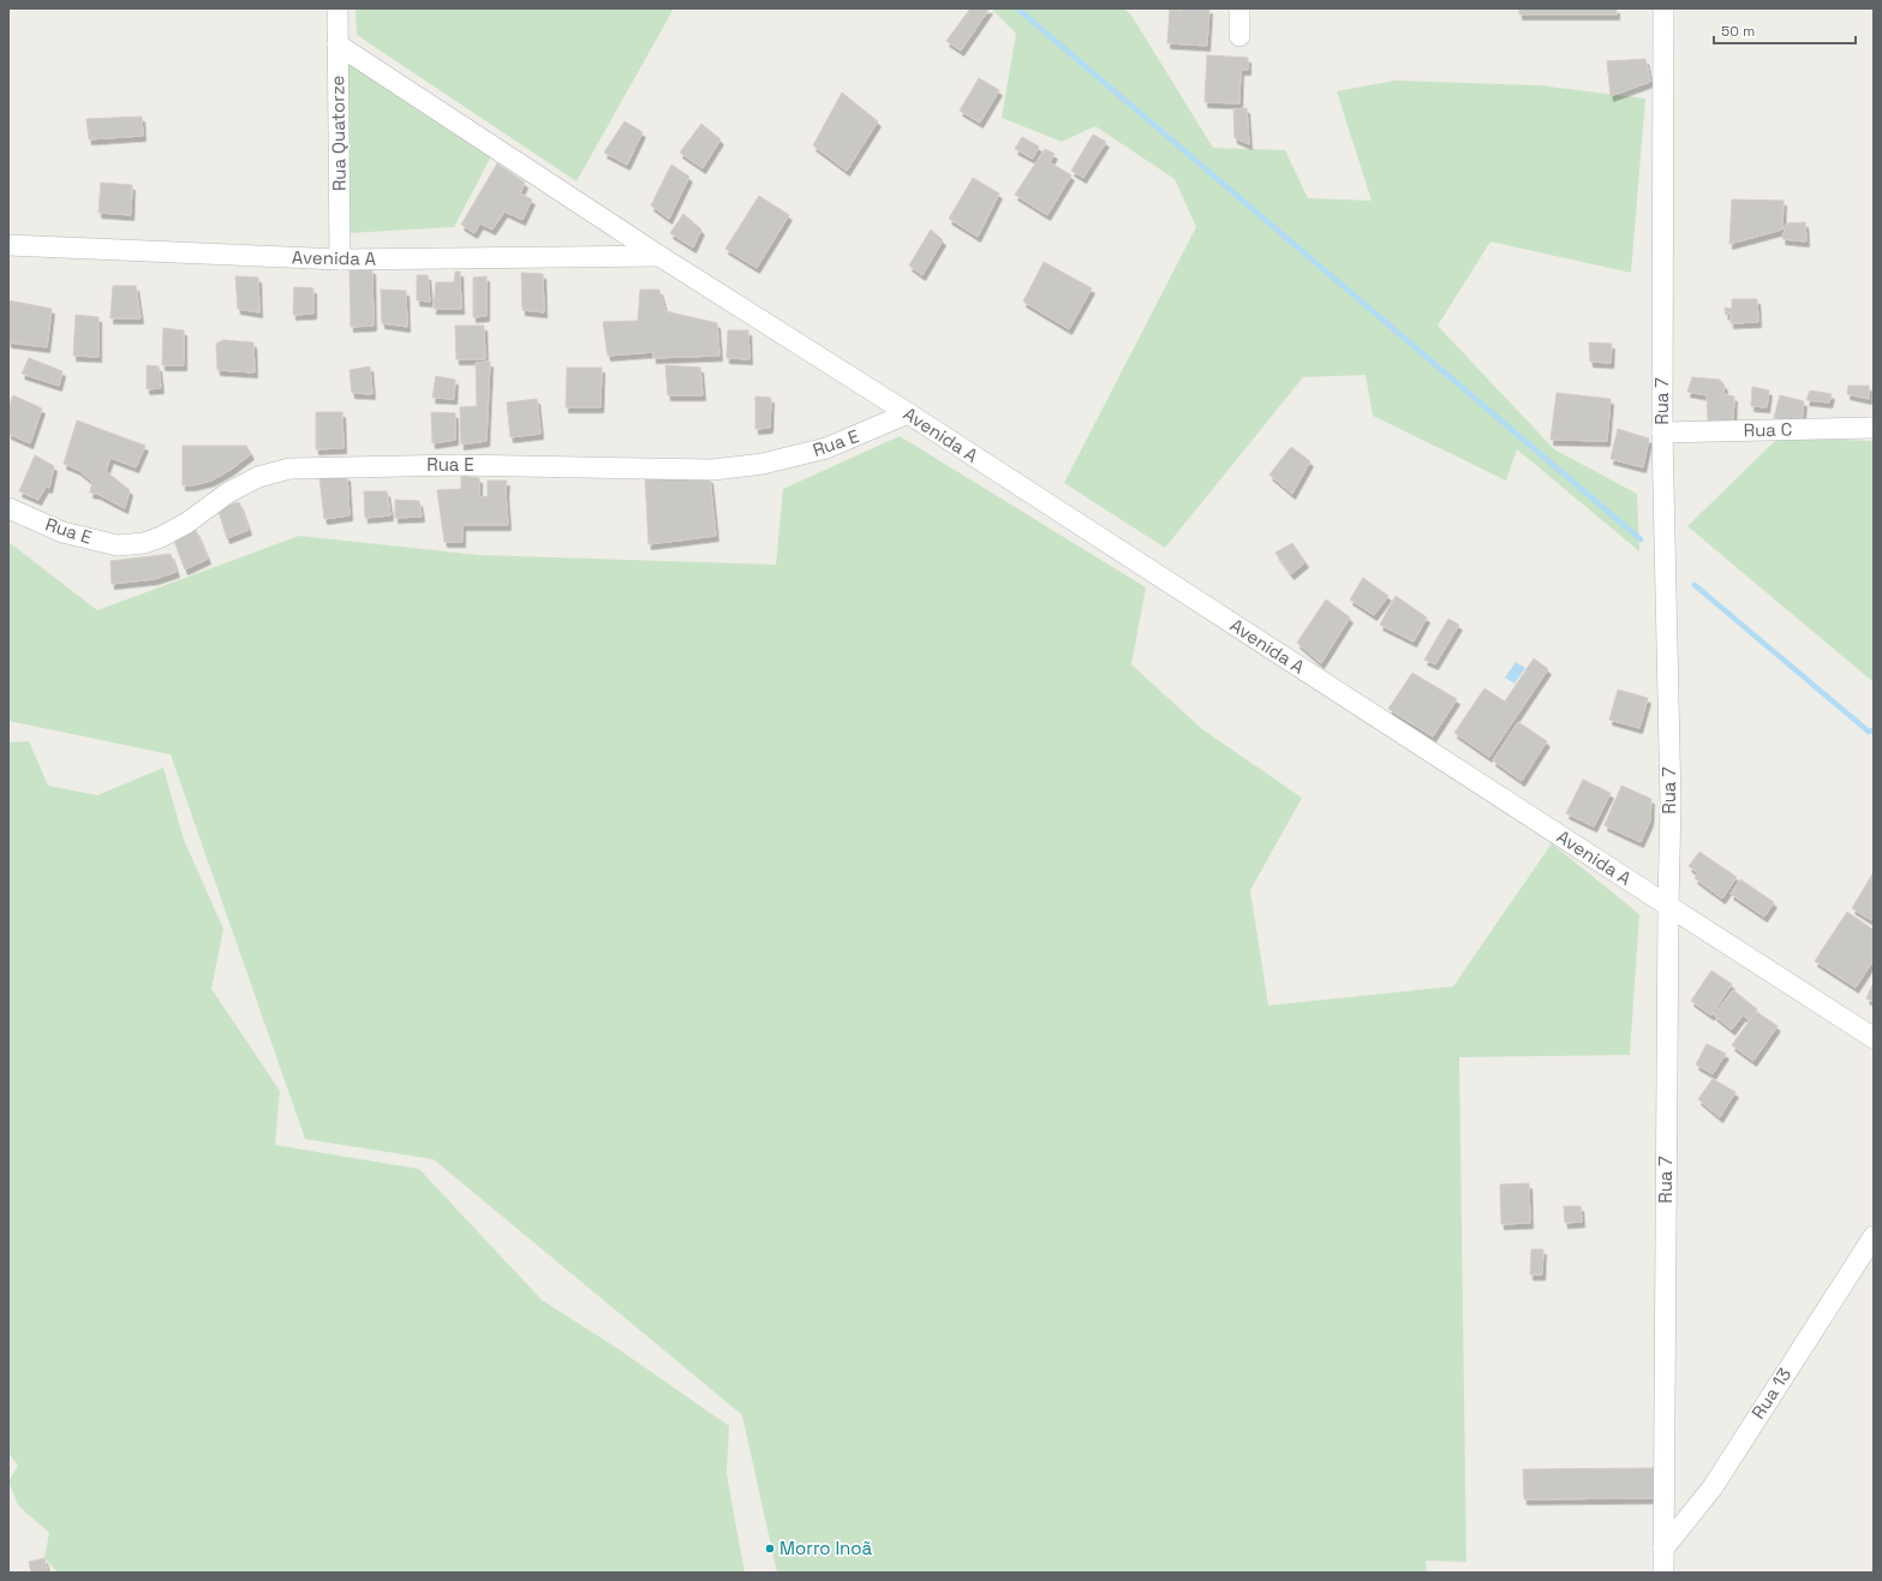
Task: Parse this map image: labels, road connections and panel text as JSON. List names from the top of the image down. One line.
{"streets":{"street":["Rua Quatorze","Avenida A","Rua 7","Rua C","Rua E","Rua 13"]},"crossings":[["Rua Quatorze","Avenida A"],["Avenida A","Rua 7"],["Avenida A","Rua E"],["Rua 7","Rua C"],["Rua 7","Rua 13"]],"places":["Morro Inoã"],"scale_bar":"50 m"}
